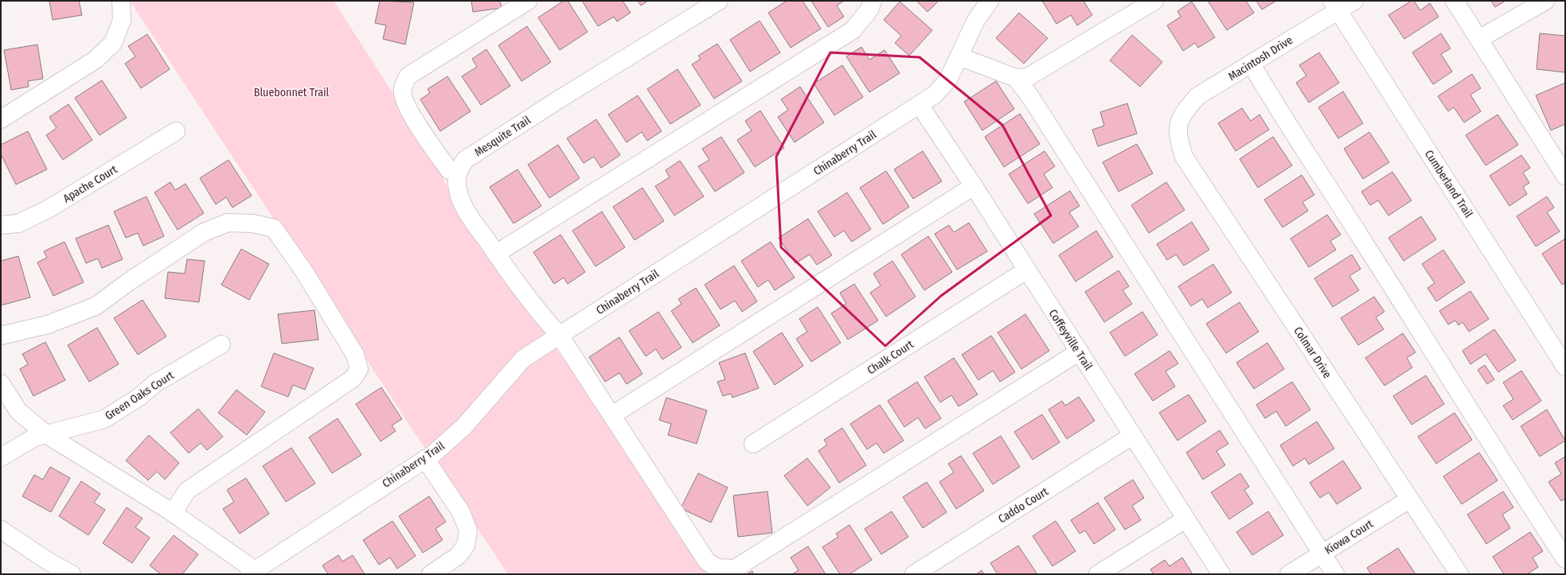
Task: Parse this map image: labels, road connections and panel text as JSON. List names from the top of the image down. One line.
{"streets":{"street":["Macintosh Drive","Mesquite Trail","Chinaberry Trail","Apache Court","Cumberland Trail","Coffeyville Trail","Colmar Drive","Chalk Court","Green Oaks Court","Caddo Court","Kiowa Court"]},"crossings":[["Macintosh Drive","Cumberland Trail"],["Macintosh Drive","Colmar Drive"],["Chinaberry Trail","Coffeyville Trail"],["Coffeyville Trail","Chalk Court"],["Coffeyville Trail","Caddo Court"],["Colmar Drive","Kiowa Court"]],"parks":["Bluebonnet Trail"]}
